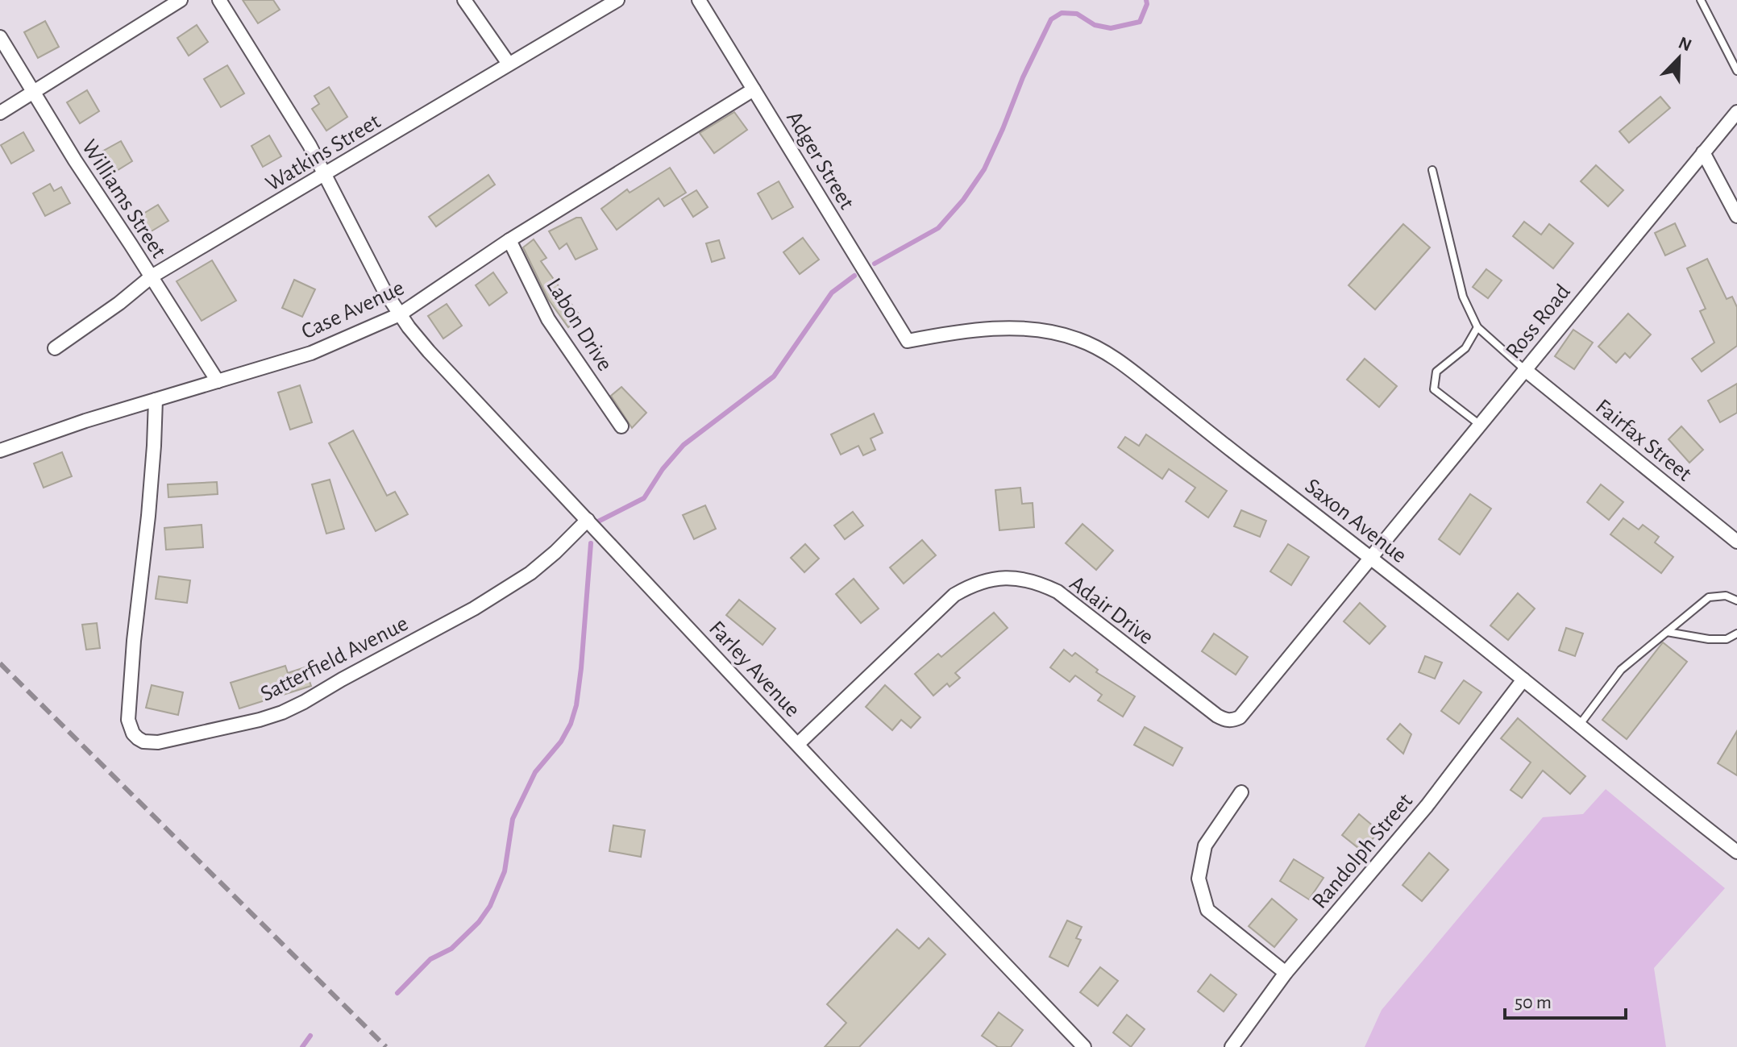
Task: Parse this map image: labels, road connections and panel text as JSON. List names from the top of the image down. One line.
{"streets":{"street":["Watkins Street","Adger Street","Williams Street","Case Avenue","Ross Road","Labon Drive","Fairfax Street","Saxon Avenue","Adair Drive","Satterfield Avenue","Farley Avenue","Randolph Street"]},"crossings":[["Watkins Street","Williams Street"],["Watkins Street","Farley Avenue"],["Adger Street","Case Avenue"],["Adger Street","Saxon Avenue"],["Williams Street","Case Avenue"],["Case Avenue","Labon Drive"],["Case Avenue","Satterfield Avenue"],["Case Avenue","Farley Avenue"],["Ross Road","Fairfax Street"],["Ross Road","Saxon Avenue"],["Ross Road","Adair Drive"],["Saxon Avenue","Adair Drive"],["Saxon Avenue","Randolph Street"],["Adair Drive","Farley Avenue"],["Satterfield Avenue","Farley Avenue"]],"scale_bar":"50 m","north":"top right"}
